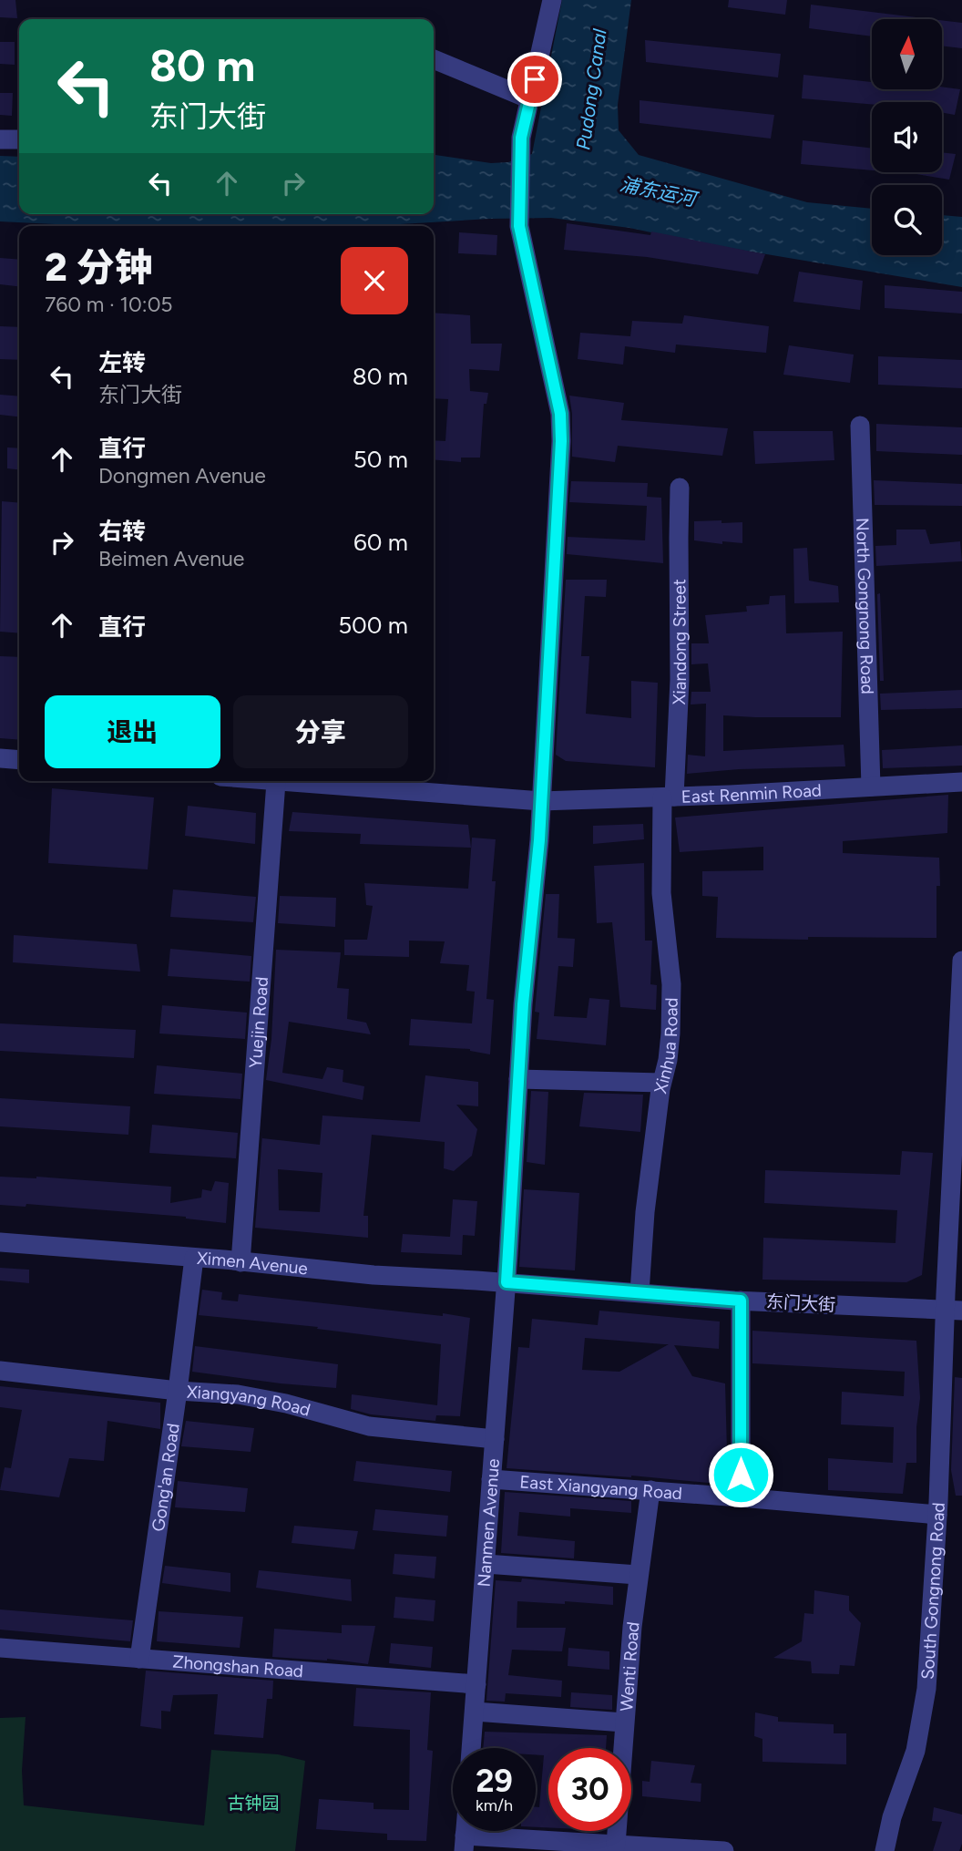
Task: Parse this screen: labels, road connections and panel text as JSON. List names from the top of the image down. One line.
{"streets":{"street":["North Gongnong Road","Xiandong Street","East Renmin Road","Yuejin Road","Xinhua Road","Ximen Avenue","东门大街","Xiangyang Road","Gong'an Road","East Xiangyang Road","Nanmen Avenue","South Gongnong Road","Zhongshan Road","Wenti Road"]},"crossings":[["North Gongnong Road","East Renmin Road"],["Xiandong Street","East Renmin Road"],["Xiandong Street","Xinhua Road"],["East Renmin Road","Yuejin Road"],["East Renmin Road","Xinhua Road"],["East Renmin Road","Nanmen Avenue"],["Yuejin Road","Ximen Avenue"],["Xinhua Road","Ximen Avenue"],["Xinhua Road","东门大街"],["Ximen Avenue","东门大街"],["Ximen Avenue","Gong'an Road"],["Ximen Avenue","Nanmen Avenue"],["东门大街","South Gongnong Road"],["Xiangyang Road","Gong'an Road"],["Xiangyang Road","Nanmen Avenue"],["Gong'an Road","Zhongshan Road"],["East Xiangyang Road","Nanmen Avenue"],["East Xiangyang Road","South Gongnong Road"],["East Xiangyang Road","Wenti Road"],["Nanmen Avenue","Zhongshan Road"]],"water":["Pudong Canal","浦东运河"],"parks":["古钟园"],"north":"top","page":{"turn":["80 m","东门大街"],"heading":["2 分钟","760 m · 10:05"],"list":[{"name":"左转","note":"东门大街","value":"80 m"},{"name":"直行","note":"Dongmen Avenue","value":"50 m"},{"name":"右转","note":"Beimen Avenue","value":"60 m"},{"name":"直行","value":"500 m"}],"buttons":["退出","分享"],"speed":"29 km/h","limit":"30"}}
